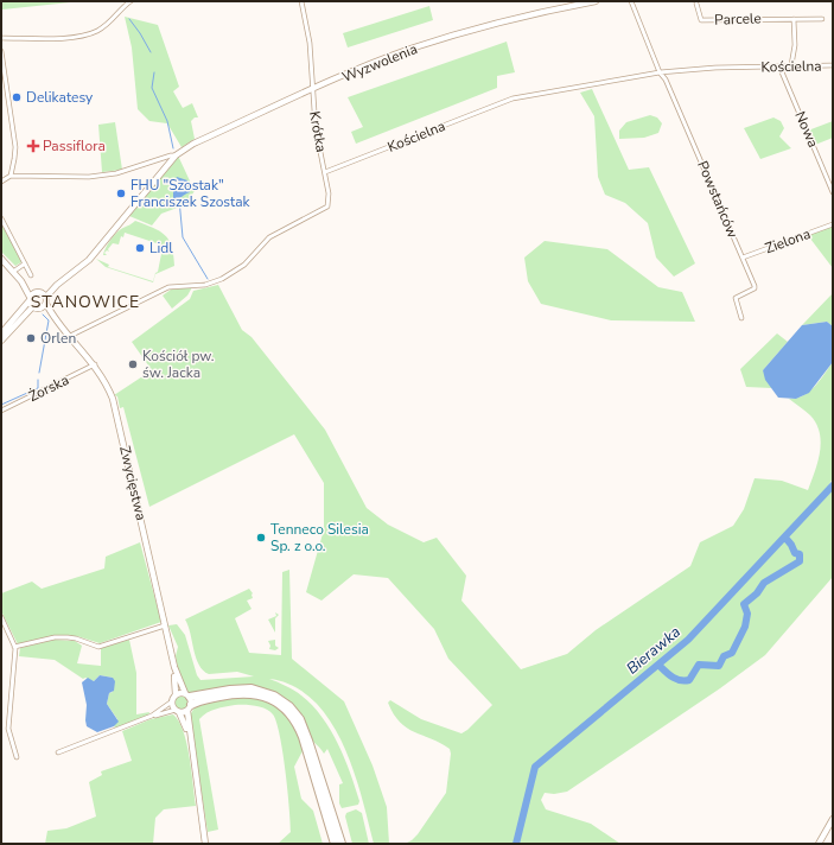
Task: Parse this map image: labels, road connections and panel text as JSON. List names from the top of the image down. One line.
{"streets":{"main road":["Wyzwolenia","Zwycięstwa"],"street":["Parcele","Kościelna","Nowa","Krótka","Powstańców","Zielona","Żorska"]},"crossings":[["Wyzwolenia","Krótka"],["Wyzwolenia","Zwycięstwa"],["Kościelna","Nowa"],["Kościelna","Krótka"],["Kościelna","Powstańców"],["Powstańców","Zielona"],["Żorska","Zwycięstwa"]],"districts":["STANOWICE"],"water":["Bierawka"],"places":{"other":["Delikatesy","FHU \"Szostak\" Franciszek Szostak","Lidl","Orlen","Kościół pw. św. Jacka","Tenneco Silesia Sp. z o.o."],"health":["Passiflora"]}}
